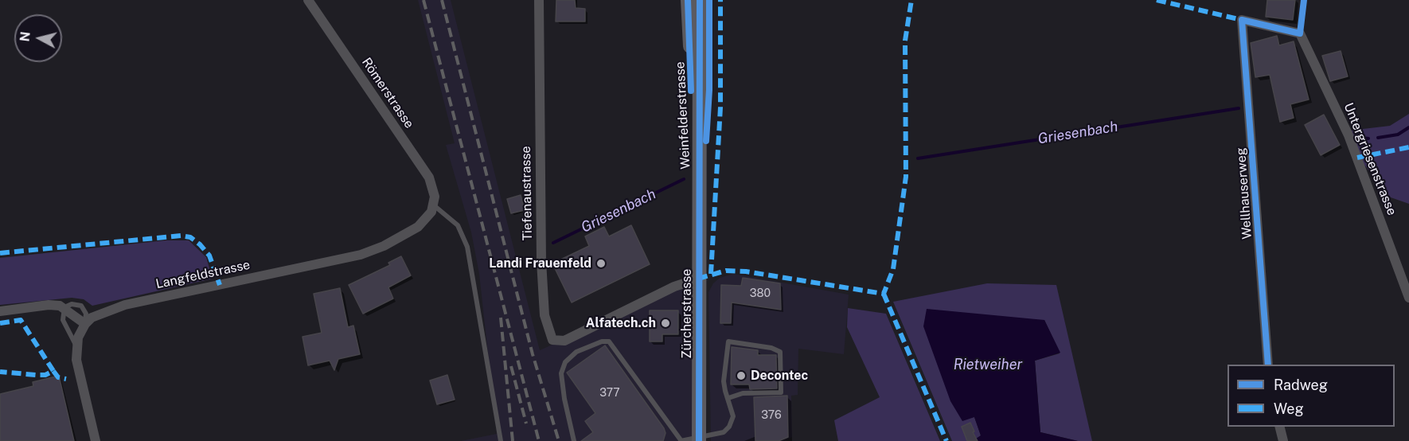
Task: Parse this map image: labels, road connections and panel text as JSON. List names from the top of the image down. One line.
{"streets":{"main road":["Weinfelderstrasse","Zürcherstrasse"],"street":["Römerstrasse","Untergriesenstrasse","Tiefenaustrasse","Wellhauserweg","Langfeldstrasse"]},"crossings":[["Römerstrasse","Langfeldstrasse"],["Weinfelderstrasse","Zürcherstrasse"],["Untergriesenstrasse","Wellhauserweg"],["Tiefenaustrasse","Zürcherstrasse"]],"water":["Griesenbach","Rietweiher"],"places":["Landi Frauenfeld","Alfatech.ch","Decontec"],"house_numbers":["380","377","376"],"legend":["Radweg","Weg"],"north":"left"}
